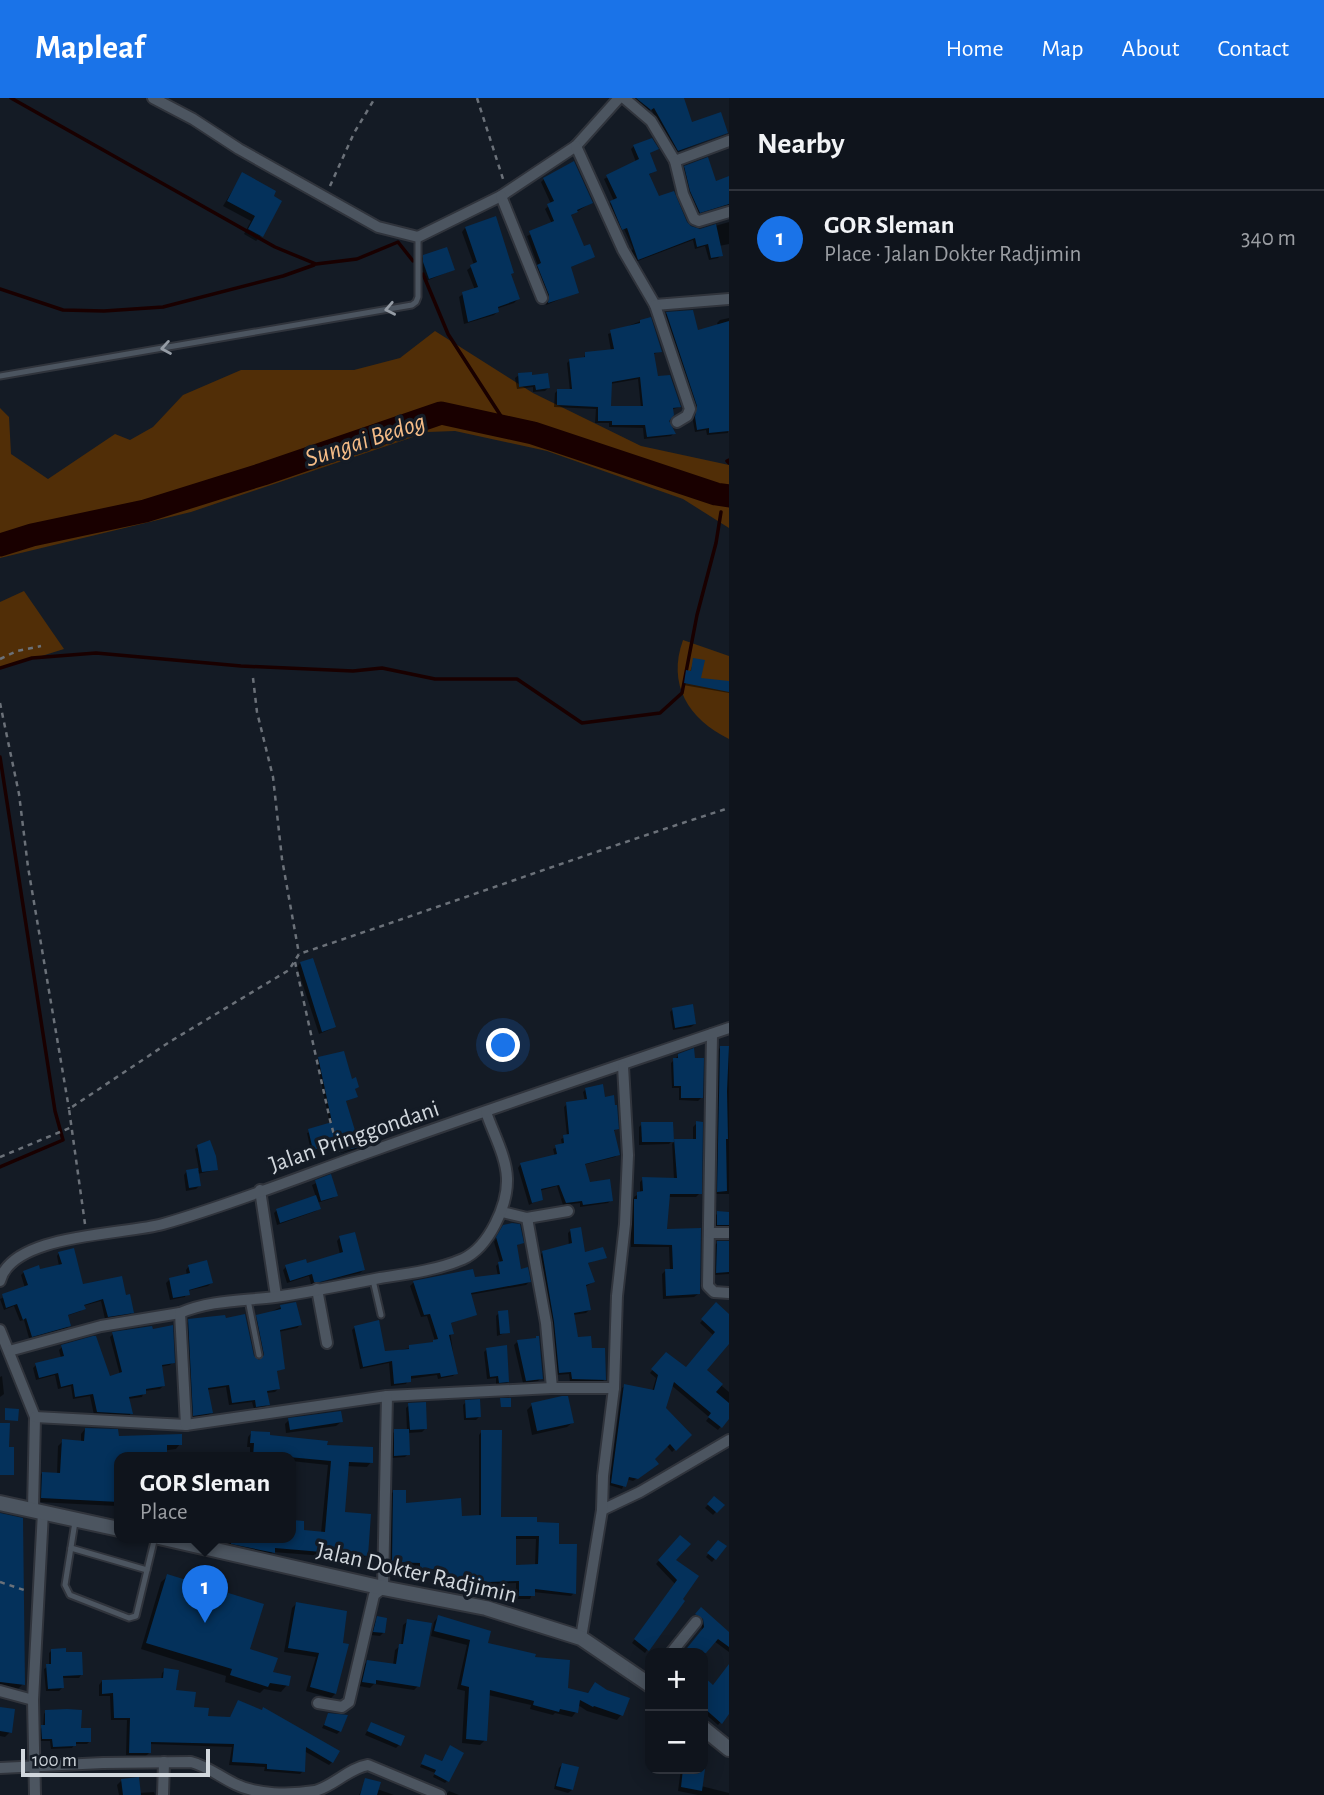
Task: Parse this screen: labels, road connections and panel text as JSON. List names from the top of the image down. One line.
{"streets":{"main road":["Jalan Dokter Radjimin"],"street":["Jalan Pringgondani"]},"water":["Sungai Bedog"],"scale_bar":"100 m","page":{"header":"Mapleaf","nav":["Home","Map","About","Contact"],"heading":"Nearby","list":[{"mark":"1","name":"GOR Sleman","note":"Place · Jalan Dokter Radjimin","value":"340 m"}],"popup":["GOR Sleman","Place"],"pins":"1","map_buttons":["+","−"],"scale":"100 m"}}
